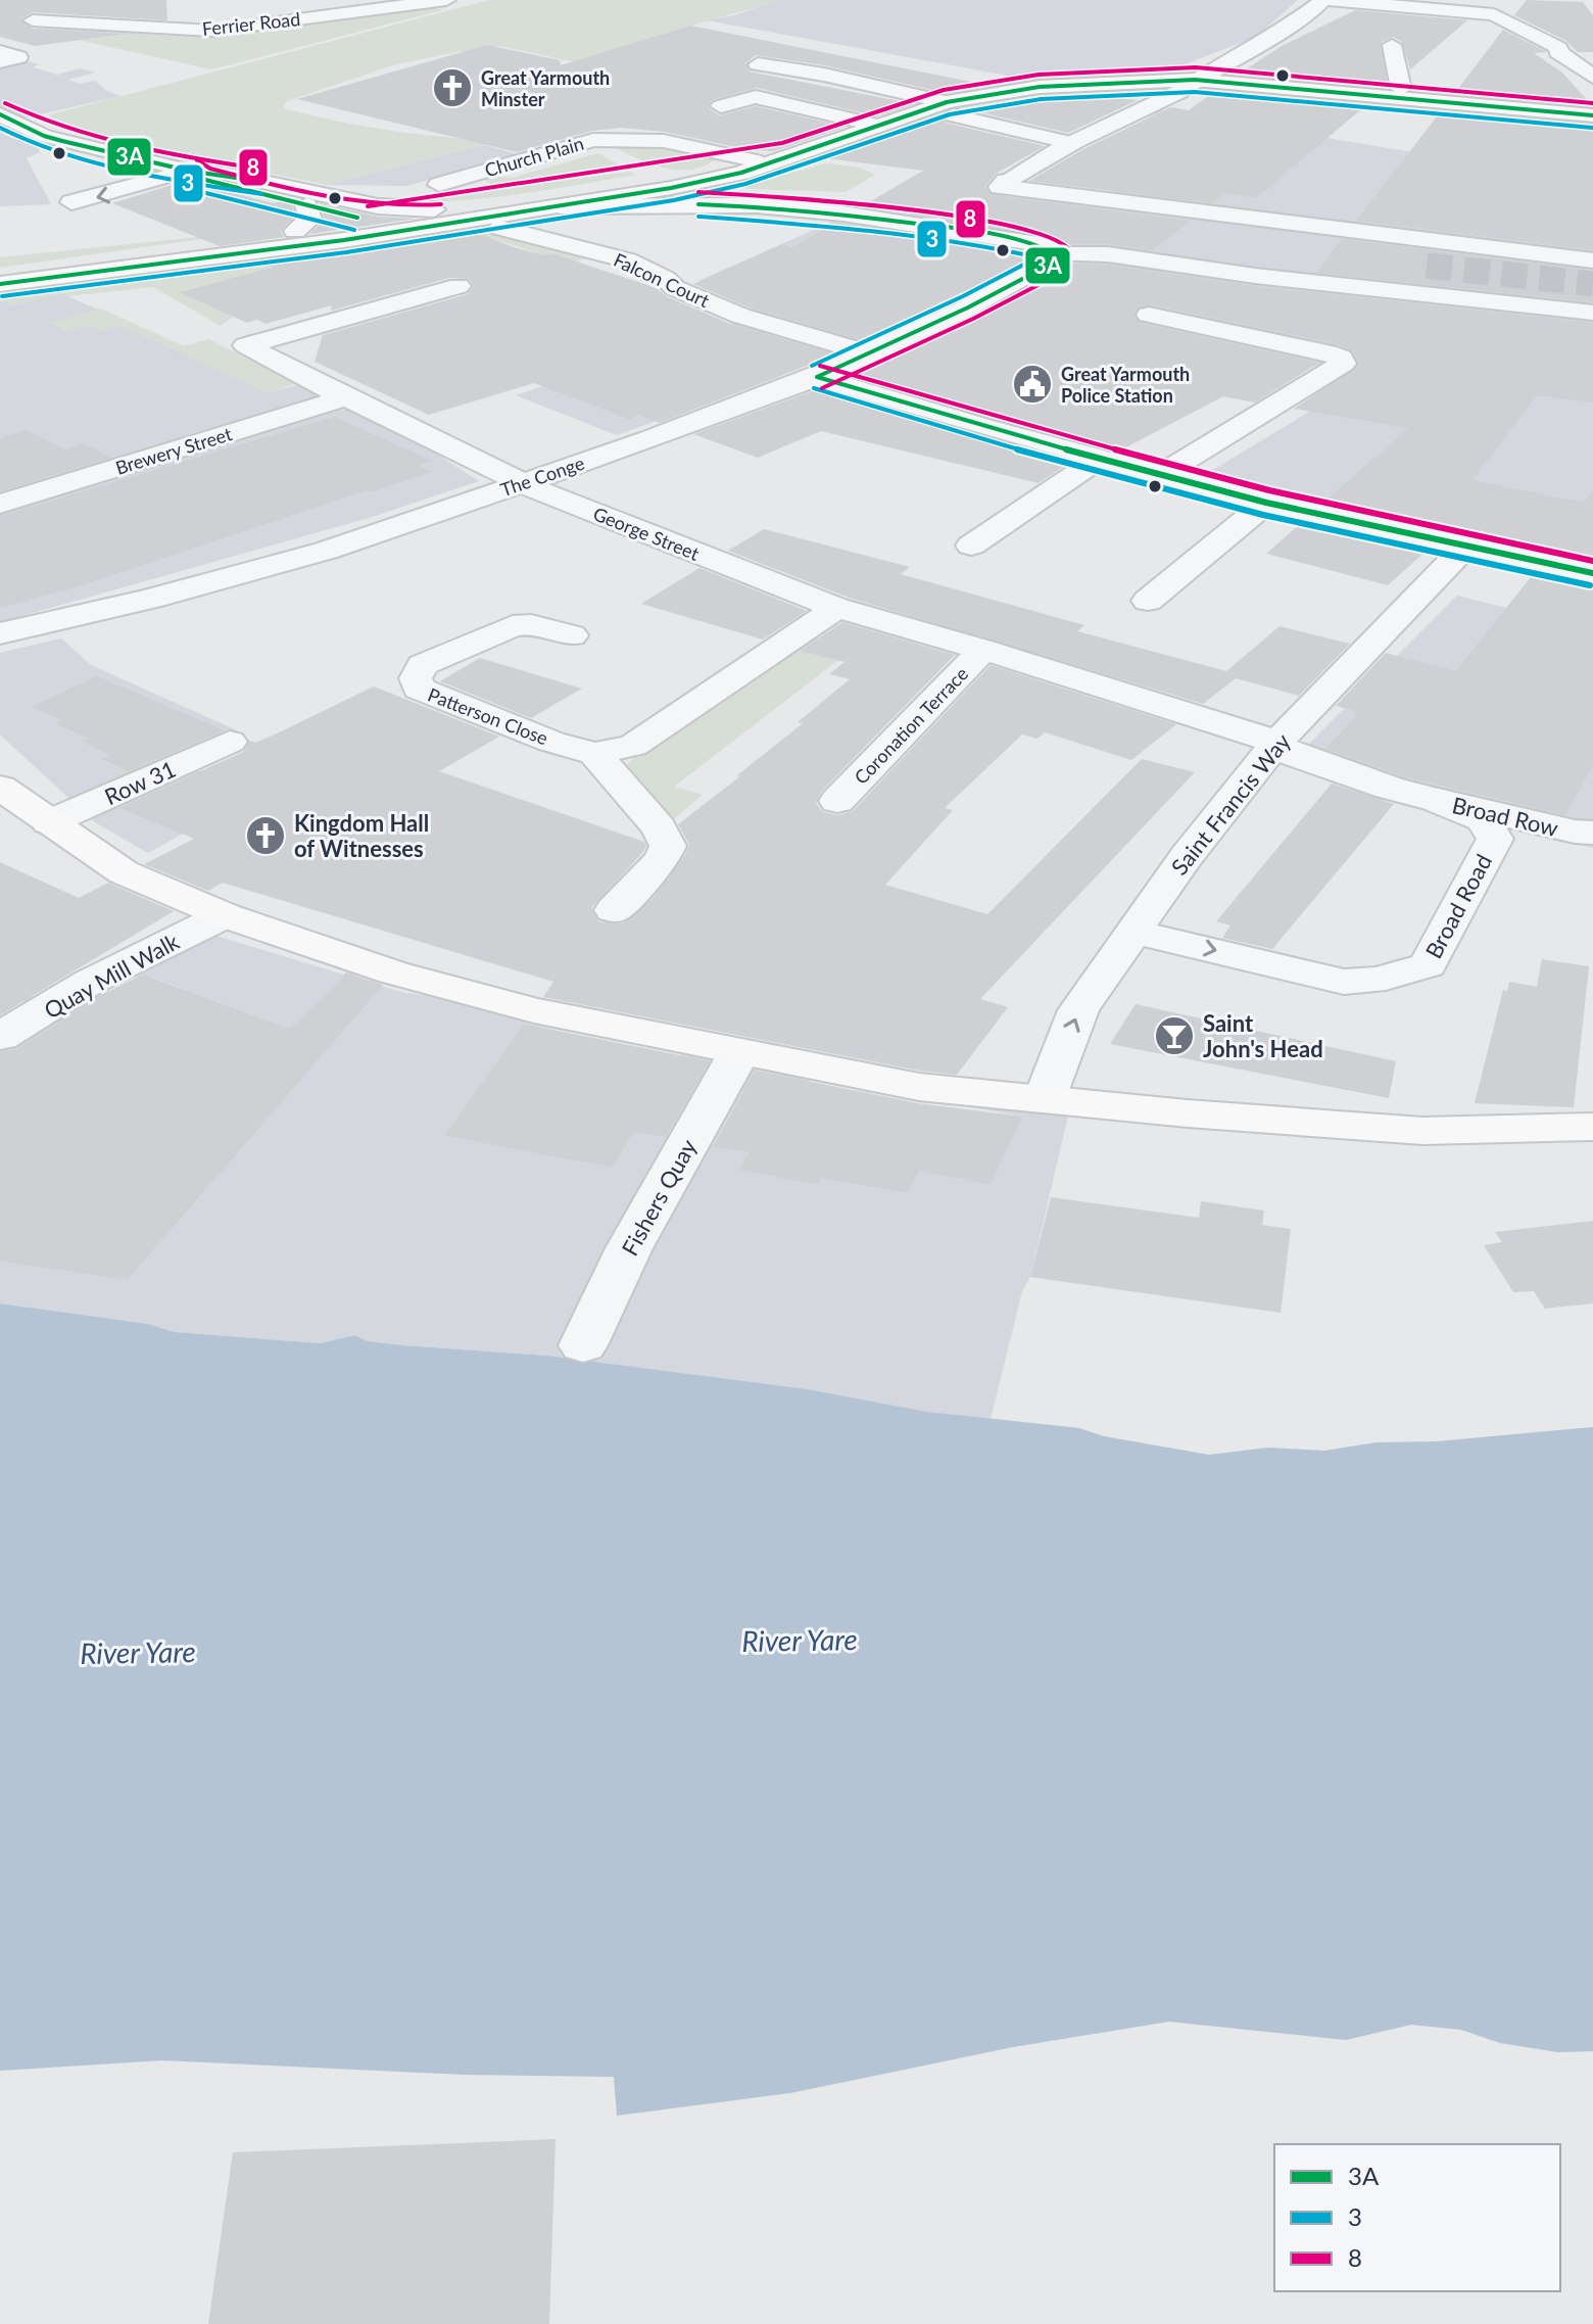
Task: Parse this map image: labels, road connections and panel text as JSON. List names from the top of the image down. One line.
{"streets":{"street":["Ferrier Road","Church Plain","Falcon Court","Brewery Street","The Conge","George Street","Patterson Close","Coronation Terrace","Row 31","Saint Francis Way","Broad Row","Broad Road","Quay Mill Walk","Fishers Quay"]},"crossings":[["Falcon Court","The Conge"],["Brewery Street","George Street"],["The Conge","George Street"],["George Street","Coronation Terrace"],["George Street","Saint Francis Way"],["George Street","Broad Road"],["Saint Francis Way","Broad Road"],["Broad Row","Broad Road"]],"water":["River Yare"],"places":{"church":["Great Yarmouth Minster","Kingdom Hall of Witnesses"],"public building":["Great Yarmouth Police Station"],"bar":["Saint John's Head"]},"lines":["transit line 8","transit line 3A","transit line 3"],"legend":["3A","3","8"]}
